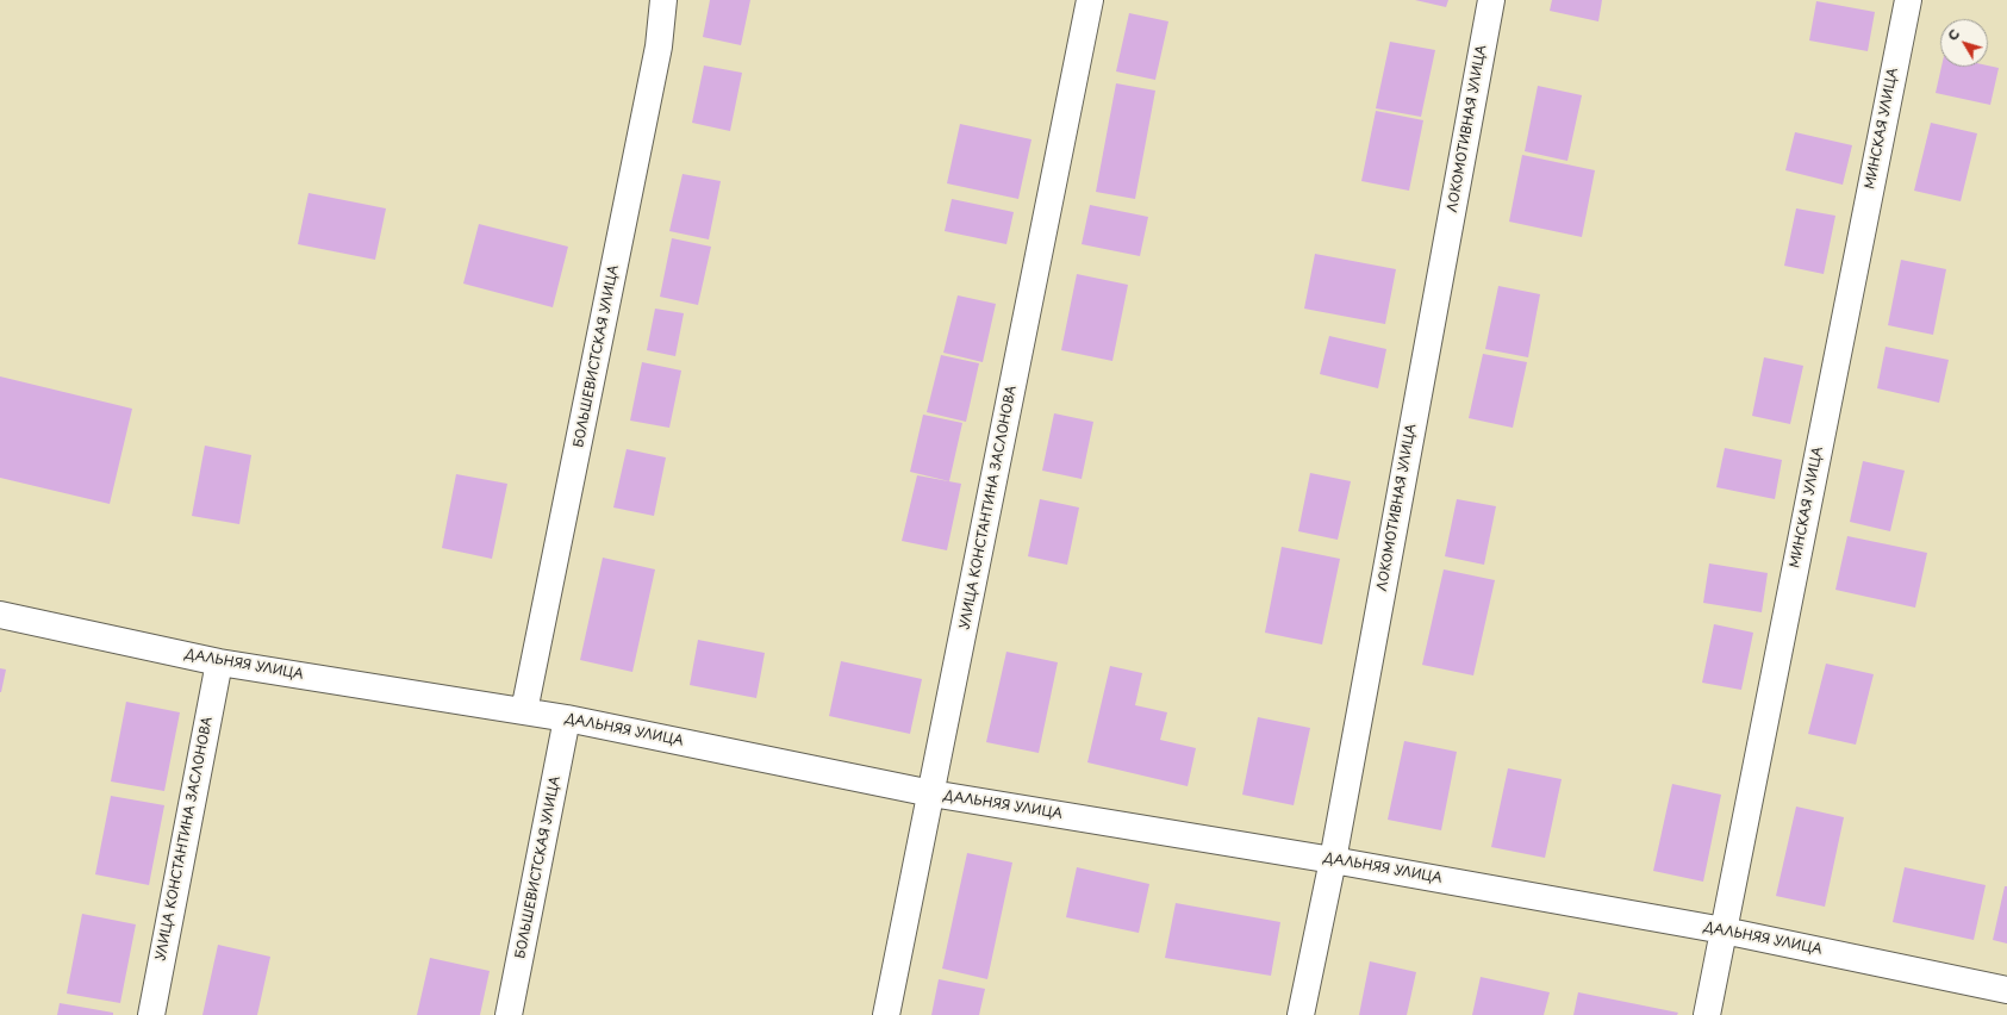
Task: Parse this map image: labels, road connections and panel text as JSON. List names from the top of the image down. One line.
{"streets":{"street":["ЛОКОМОТИВНАЯ УЛИЦА","МИНСКАЯ УЛИЦА","БОЛЬШЕВИСТСКАЯ УЛИЦА","УЛИЦА КОНСТАНТИНА ЗАСЛОНОВА","ДАЛЬНЯЯ УЛИЦА"]},"crossings":[["ЛОКОМОТИВНАЯ УЛИЦА","ДАЛЬНЯЯ УЛИЦА"],["МИНСКАЯ УЛИЦА","ДАЛЬНЯЯ УЛИЦА"],["БОЛЬШЕВИСТСКАЯ УЛИЦА","ДАЛЬНЯЯ УЛИЦА"],["УЛИЦА КОНСТАНТИНА ЗАСЛОНОВА","ДАЛЬНЯЯ УЛИЦА"]],"north":"top left"}
